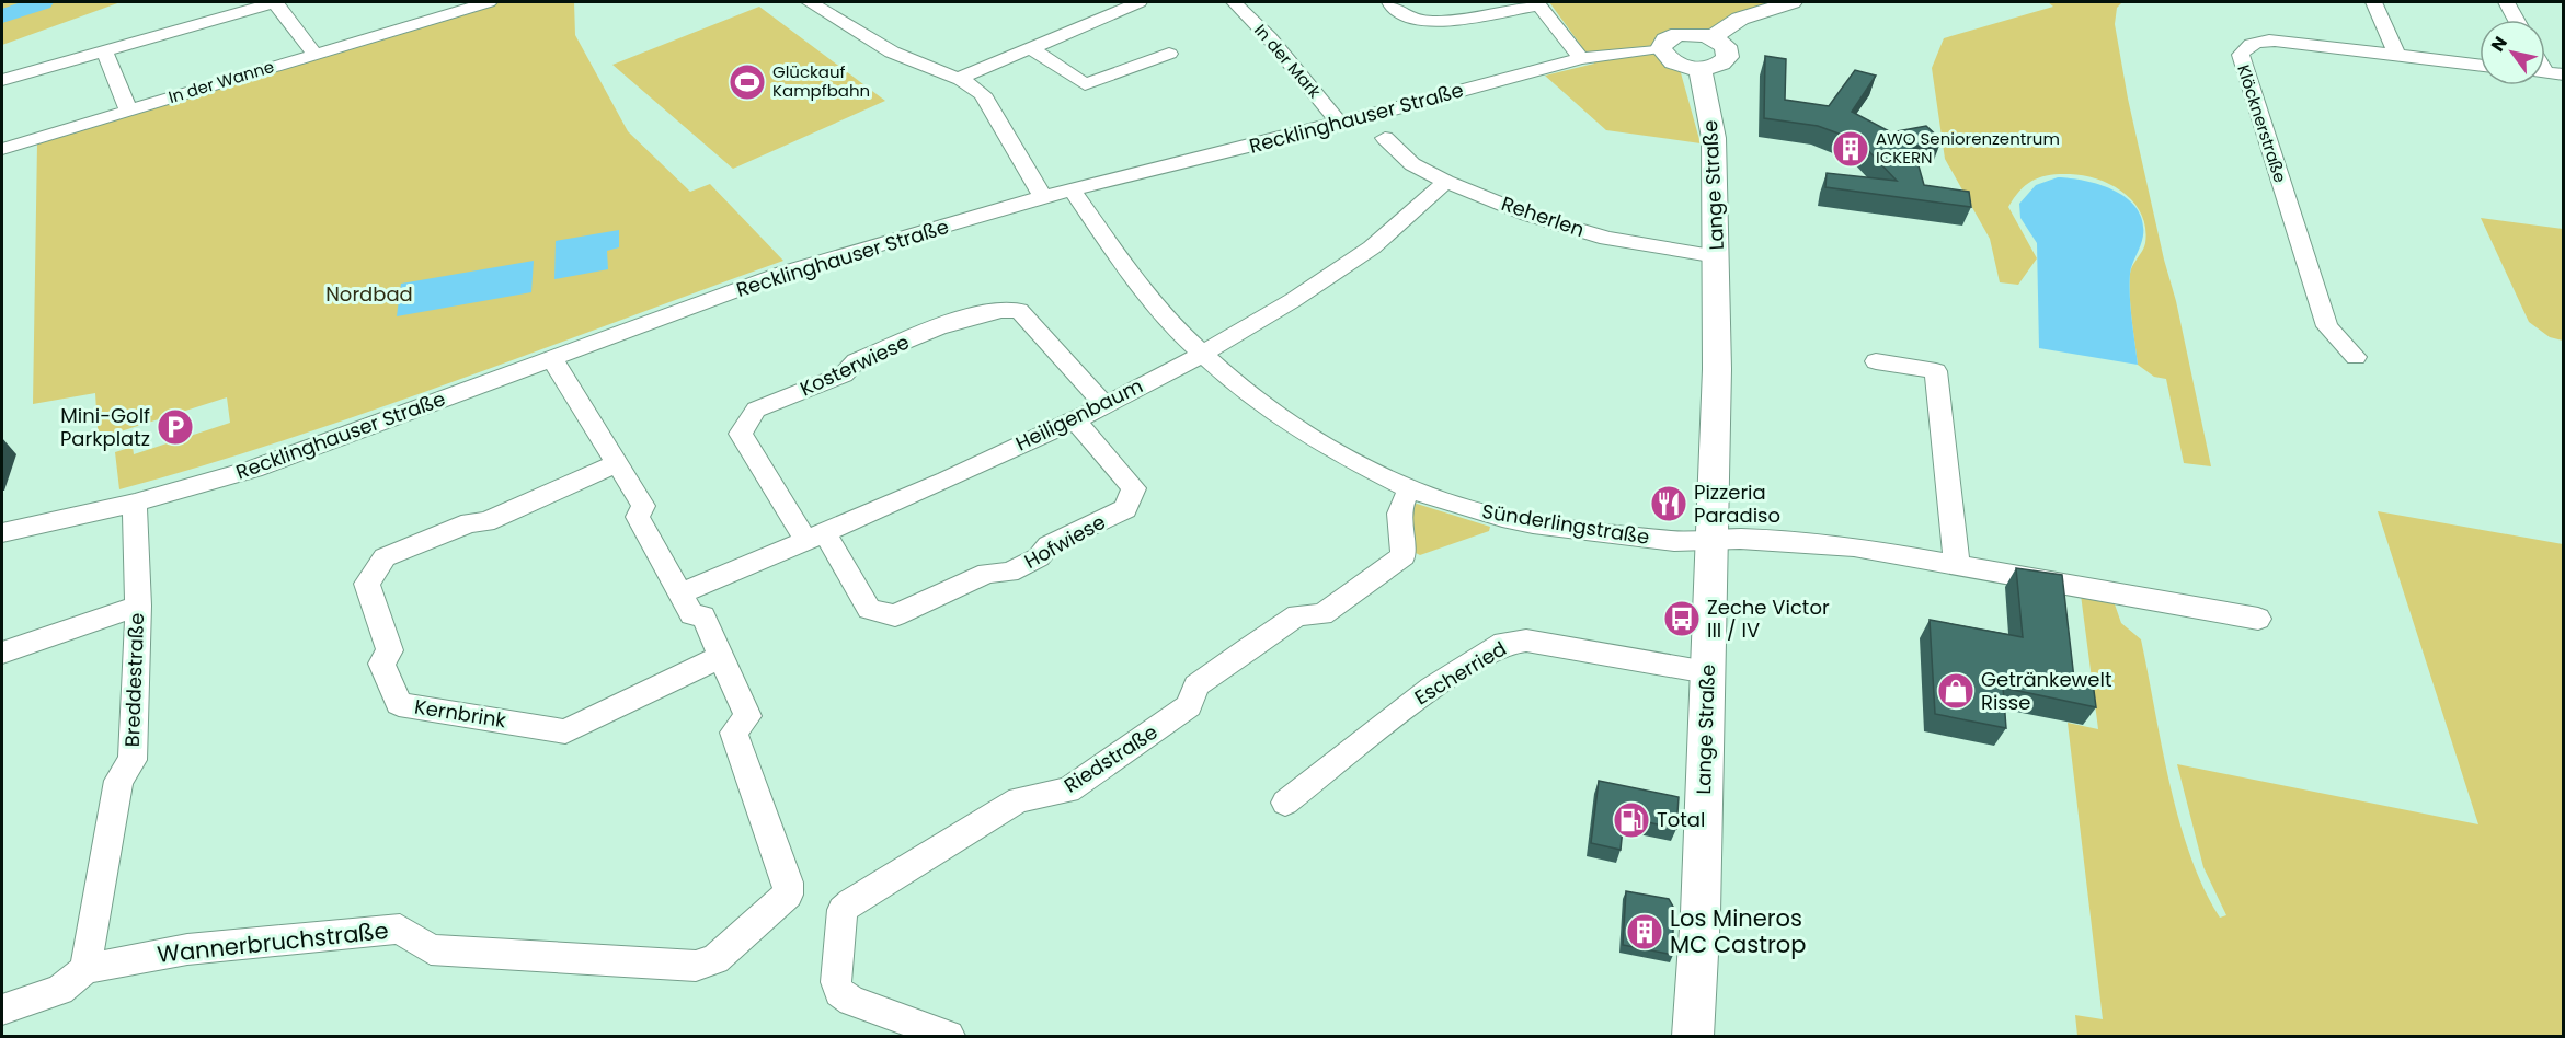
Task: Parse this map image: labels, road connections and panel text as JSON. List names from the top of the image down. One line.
{"streets":{"main road":["Recklinghauser Straße","Lange Straße"],"street":["In der Mark","In der Wanne","Klöcknerstraße","Reherlen","Kosterwiese","Heiligenbaum","Sünderlingstraße","Hofwiese","Escherried","Breddestraße","Kernbrink","Riedstraße","Wannerbruchstraße"]},"crossings":[["In der Mark","Recklinghauser Straße"],["Recklinghauser Straße","Sünderlingstraße"],["Recklinghauser Straße","Breddestraße"],["Lange Straße","Reherlen"],["Lange Straße","Sünderlingstraße"],["Lange Straße","Escherried"],["Reherlen","Heiligenbaum"],["Kosterwiese","Heiligenbaum"],["Kosterwiese","Hofwiese"],["Heiligenbaum","Sünderlingstraße"],["Heiligenbaum","Hofwiese"],["Sünderlingstraße","Riedstraße"],["Breddestraße","Wannerbruchstraße"],["Kernbrink","Wannerbruchstraße"]],"parks":["Nordbad"],"places":{"sports":["Glückauf Kampfbahn"],"building":["AWO Seniorenzentrum ICKERN","Los Mineros MC Castrop"],"parking":["Mini-Golf Parkplatz"],"restaurant":["Pizzeria Paradiso"],"bus stop":["Zeche Victor III / IV"],"shop":["Getränkewelt Risse"],"fuel station":["Total"]},"north":"top left"}
